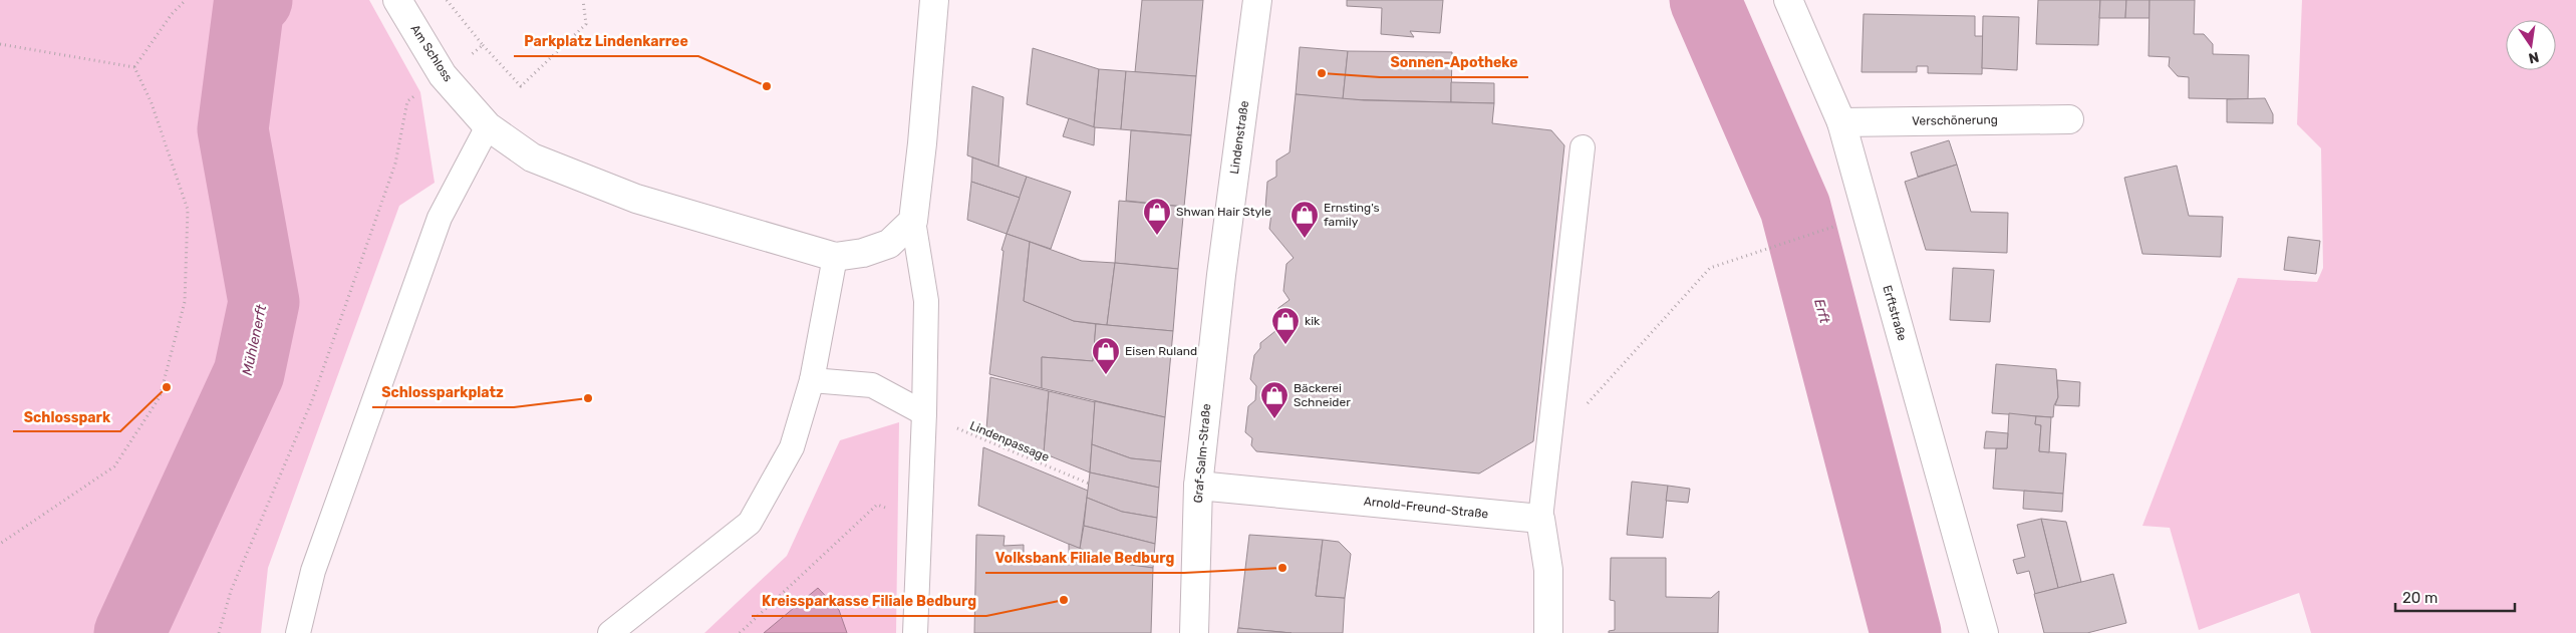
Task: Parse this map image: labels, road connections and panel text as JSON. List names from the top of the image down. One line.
{"streets":{"street":["Am Schloss","Verschönerung","Lindenstraße","Erftstraße","Graf-Salm-Straße","Arnold-Freund-Straße"],"path":["Lindenpassage"]},"crossings":[["Verschönerung","Erftstraße"],["Lindenstraße","Graf-Salm-Straße"],["Graf-Salm-Straße","Arnold-Freund-Straße"]],"water":["Erft","Mühlenerft"],"places":{"other":["Sonnen-Apotheke","Parkplatz Lindenkarree","Schlosspark","Schlossparkplatz","Volksbank Filiale Bedburg","Kreissparkasse Filiale Bedburg"],"shop":["Shwan Hair Style","Ernsting's family","kik","Eisen Ruland","Bäckerei Schneider"]},"scale_bar":"20 m","north":"bottom"}
